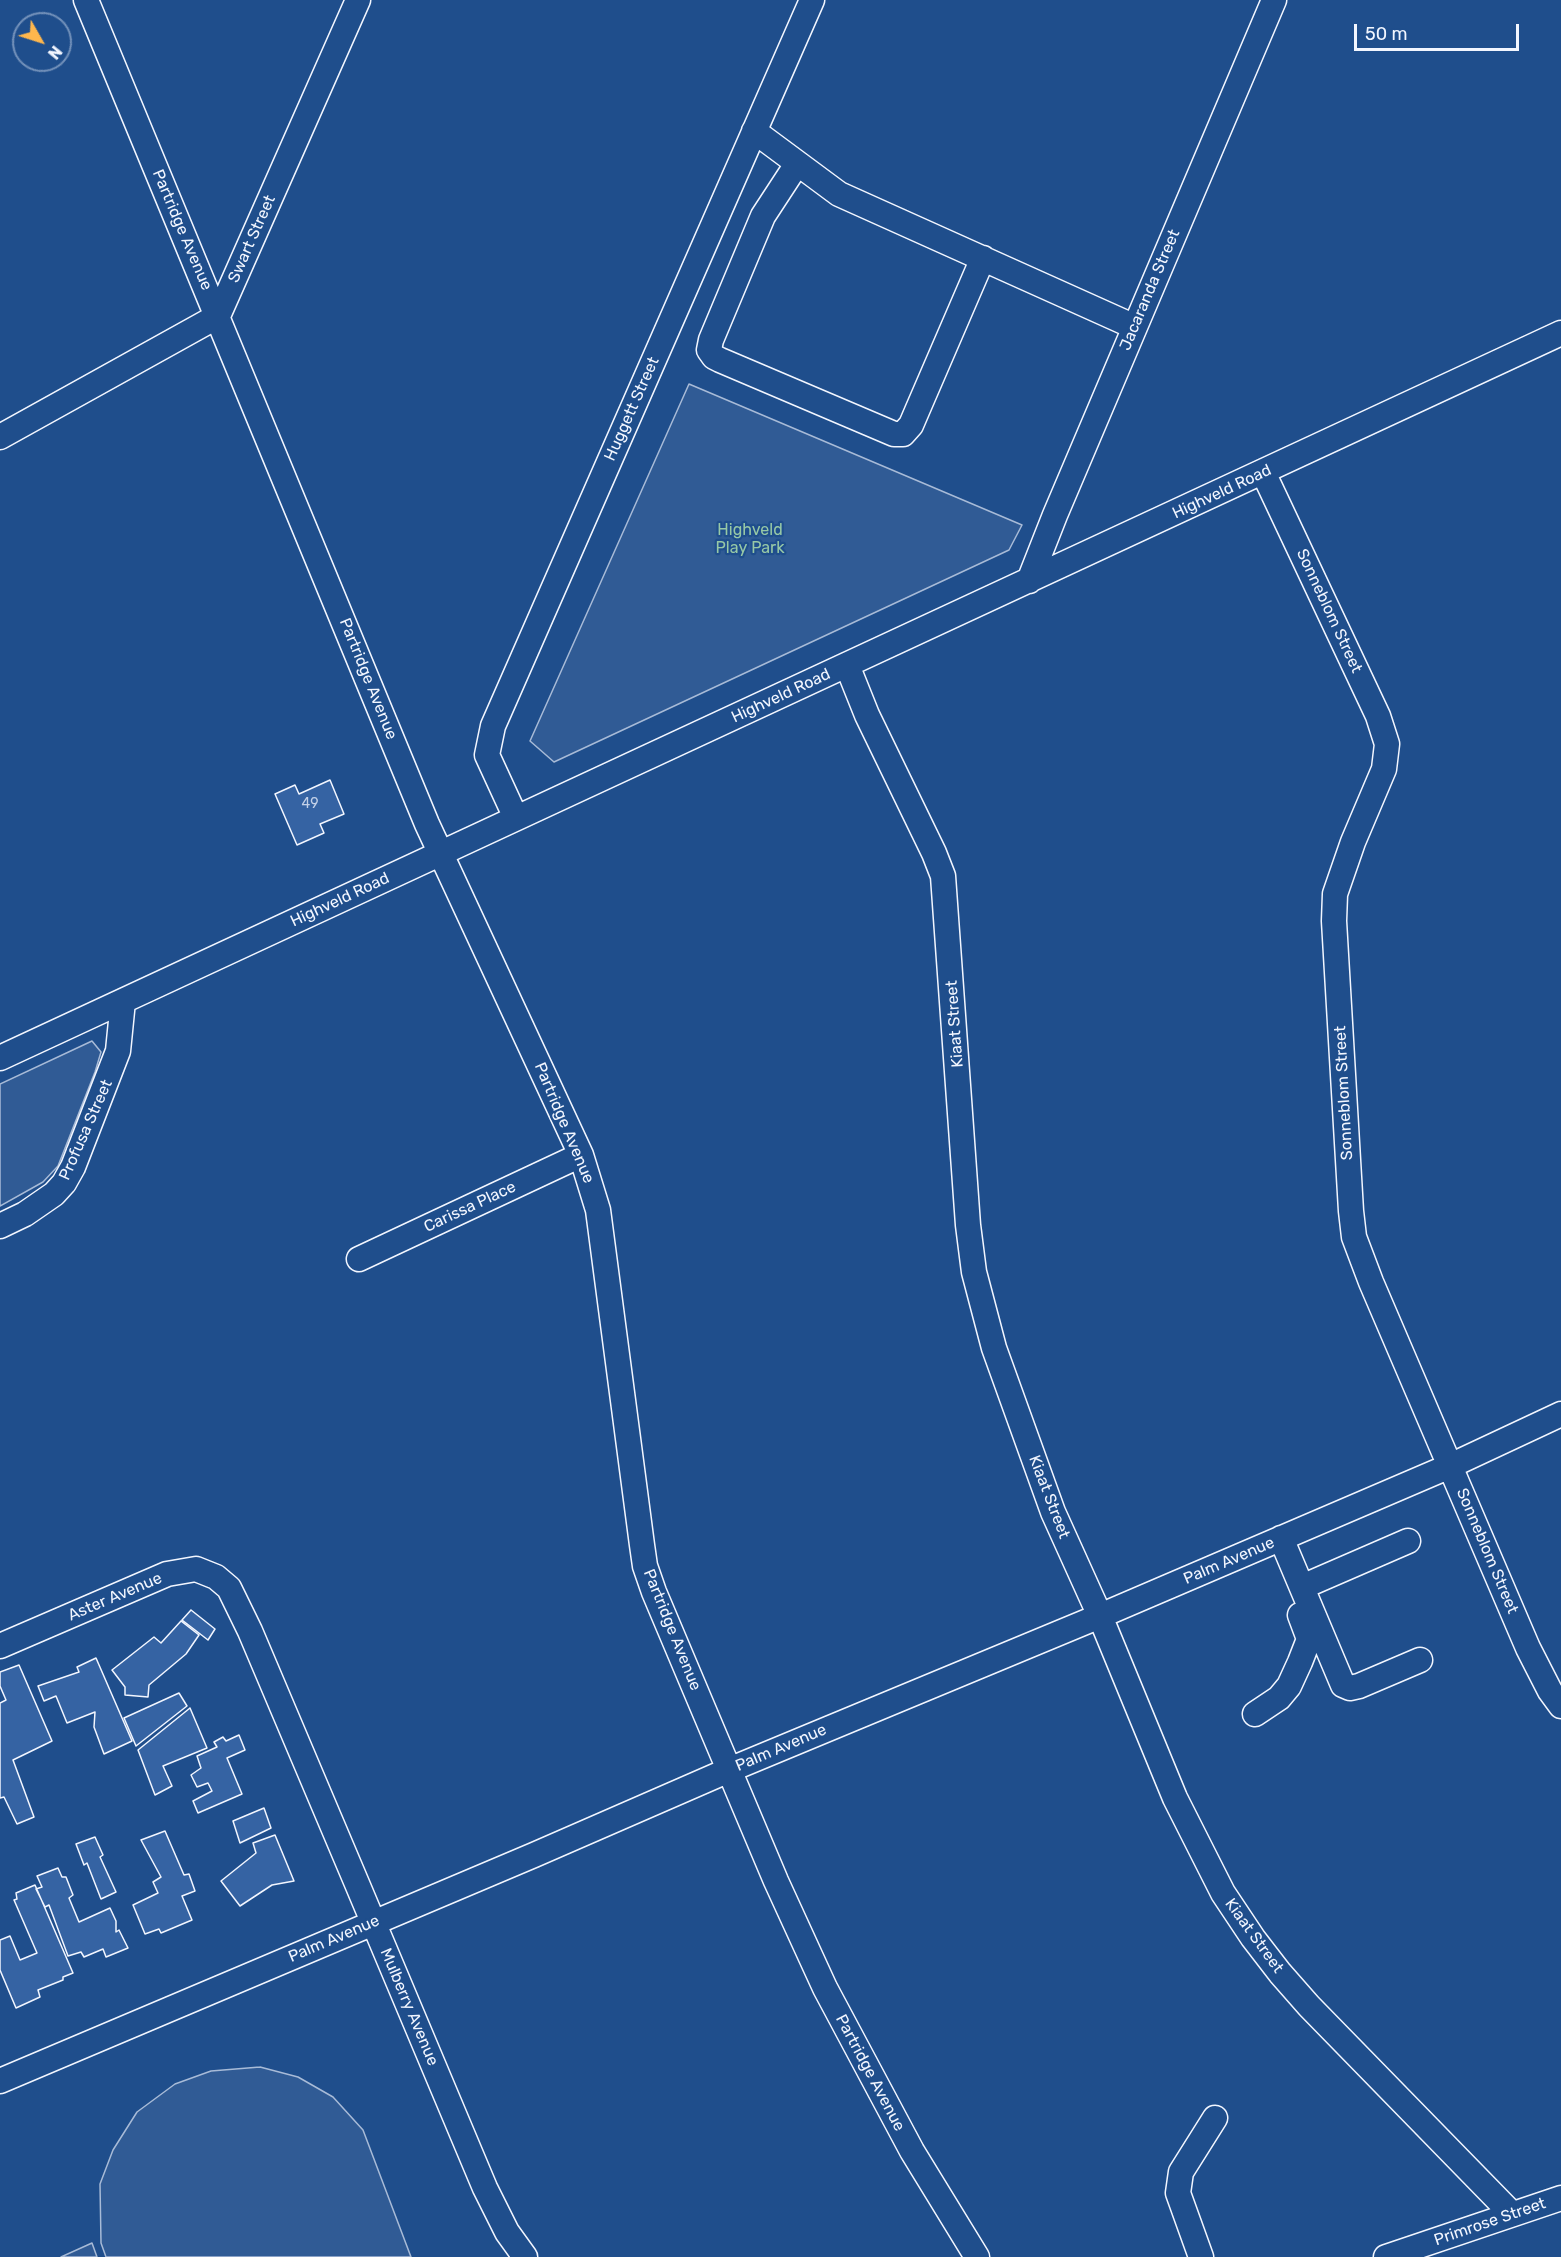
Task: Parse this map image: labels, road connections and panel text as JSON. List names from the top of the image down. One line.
{"streets":{"street":["Partridge Avenue","Swart Street","Jacaranda Street","Huggett Street","Highveld Road","Sonneblom Street","Kiaat Street","Profusa Street","Carissa Place","Palm Avenue","Aster Avenue","Mulberry Avenue","Primrose Street"]},"crossings":[["Partridge Avenue","Swart Street"],["Partridge Avenue","Highveld Road"],["Partridge Avenue","Carissa Place"],["Partridge Avenue","Palm Avenue"],["Jacaranda Street","Highveld Road"],["Huggett Street","Highveld Road"],["Highveld Road","Sonneblom Street"],["Highveld Road","Kiaat Street"],["Highveld Road","Profusa Street"],["Sonneblom Street","Palm Avenue"],["Kiaat Street","Palm Avenue"],["Kiaat Street","Primrose Street"],["Palm Avenue","Mulberry Avenue"],["Aster Avenue","Mulberry Avenue"]],"parks":["Highveld Play Park"],"house_numbers":["49"],"scale_bar":"50 m","north":"bottom right"}
